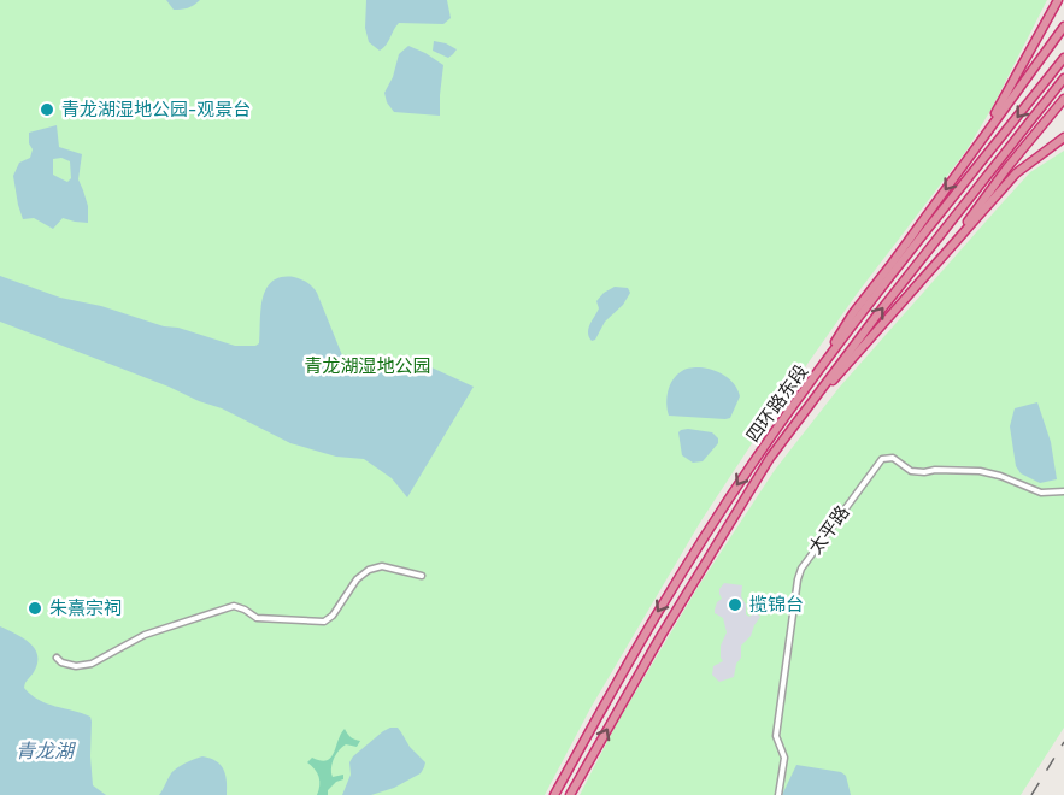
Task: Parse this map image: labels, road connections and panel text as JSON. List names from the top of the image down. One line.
{"streets":{"highway":["四环路东段"],"street":["太平路"]},"water":["青龙湖"],"parks":["青龙湖湿地公园"],"places":["青龙湖湿地公园-观景台","揽锦台","朱熹宗祠"]}
